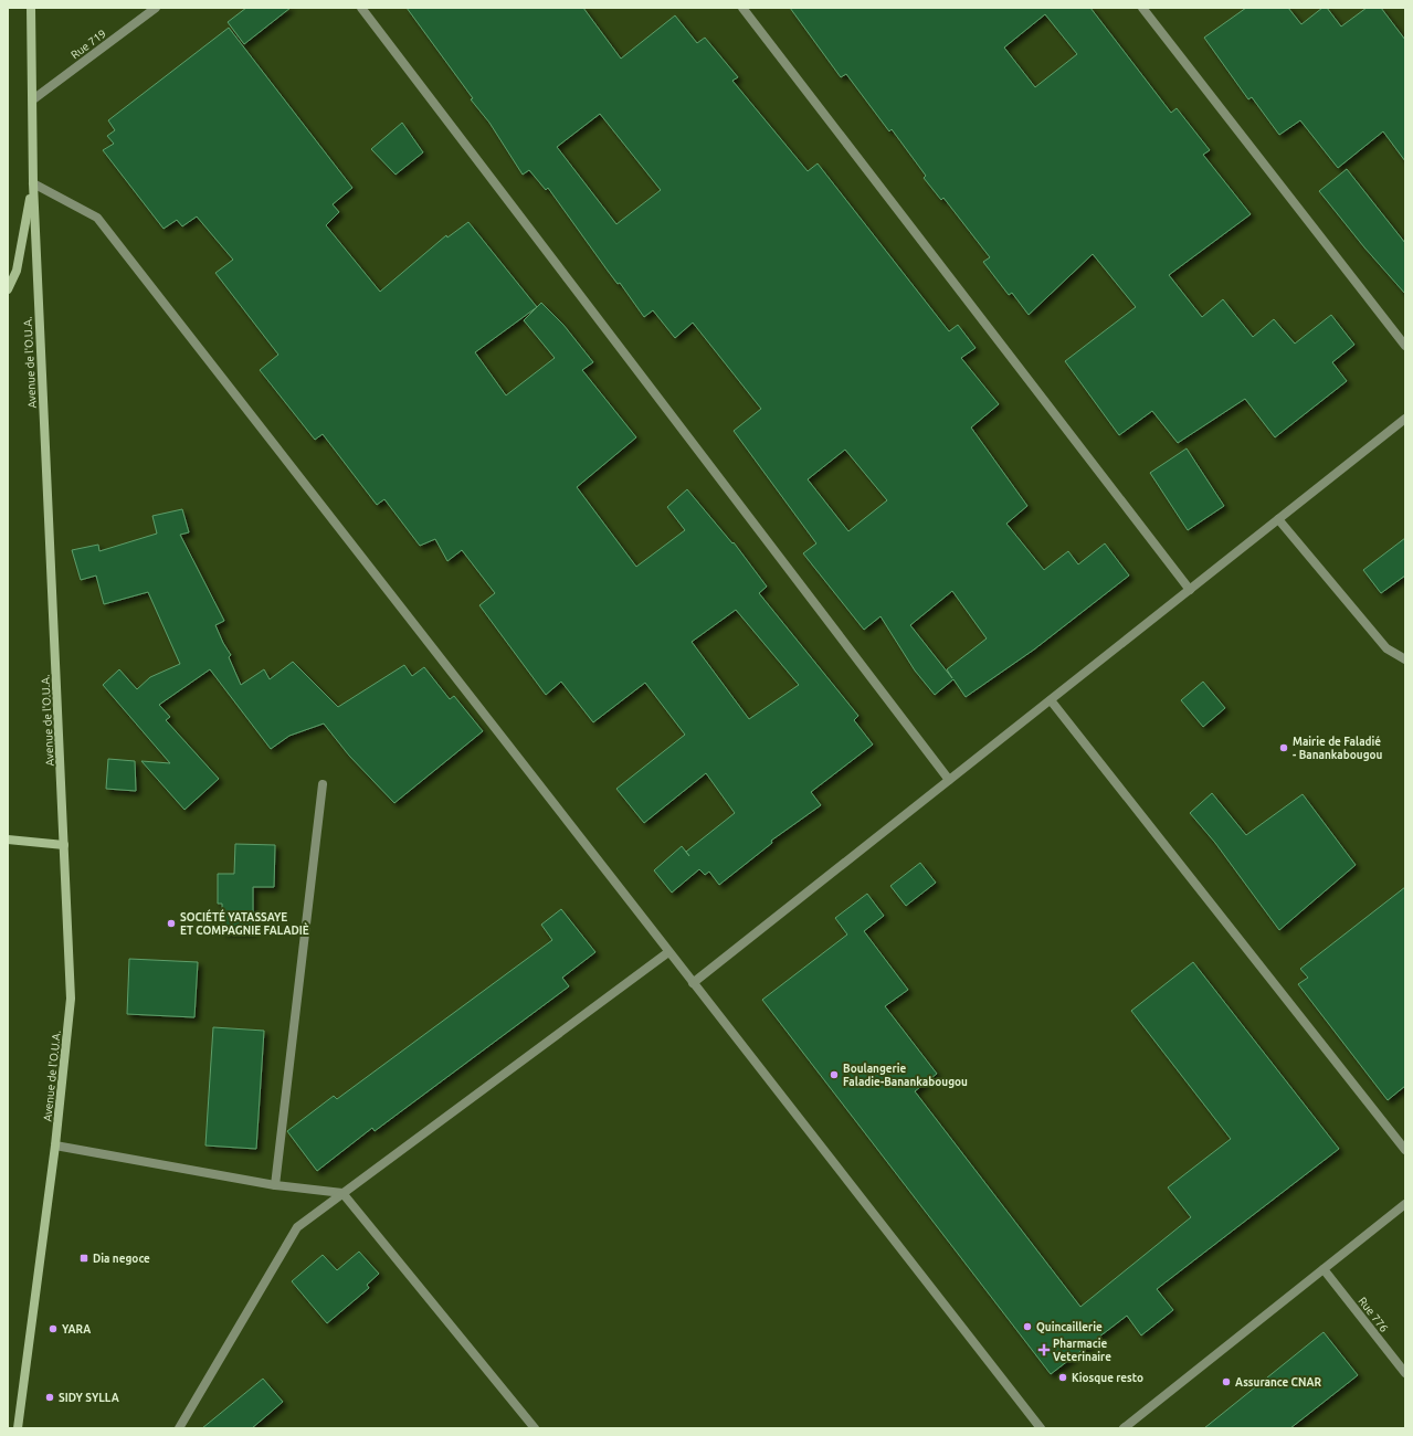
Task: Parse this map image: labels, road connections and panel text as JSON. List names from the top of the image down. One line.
{"streets":{"street":["Rue 719","Avenue de l'O.U.A.","Rue 776"]},"crossings":[["Rue 719","Avenue de l'O.U.A."]],"places":{"other":["Mairie de Faladié - Banankabougou","SOCIÉTÉ YATASSAYE ET COMPAGNIE FALADIÈ","Boulangerie Faladie-Banankabougou","Quincaillerie","YARA","Kiosque resto","Assurance CNAR","SIDY SYLLA"],"transit":["Dia negoce"],"health":["Pharmacie Veterinaire"]}}
